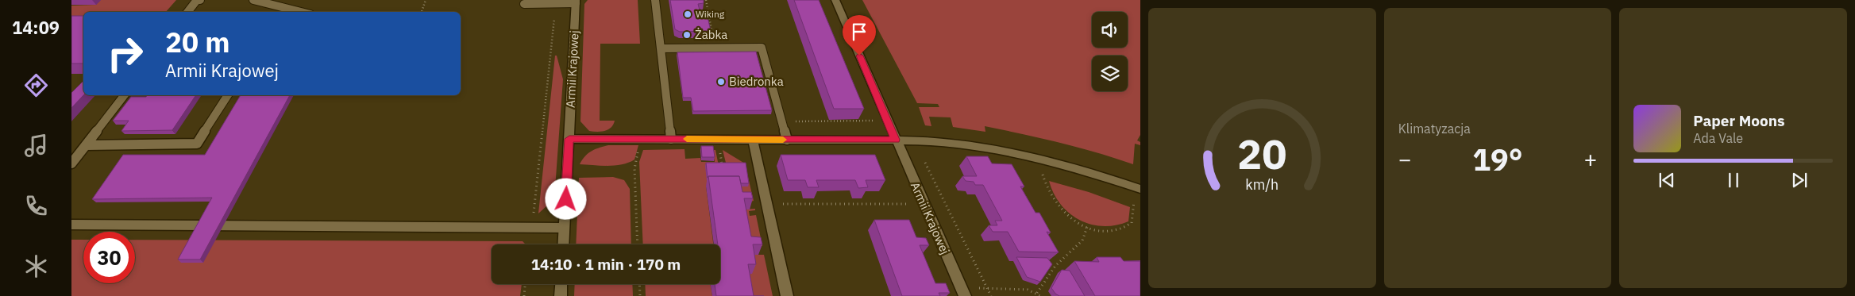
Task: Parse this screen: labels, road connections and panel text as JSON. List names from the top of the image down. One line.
{"streets":{"street":["Armii Krajowej"]},"places":["Wiking","Żabka","Biedronka"],"page":{"tabs":"14:09","tile":"Klimatyzacja","turn":["20 m","Armii Krajowej"],"song":["Paper Moons","Ada Vale"],"heat":["−","19°","+"],"limit":"30","trip":"14:10 · 1 min · 170 m","gauge":["20","km/h"]}}
